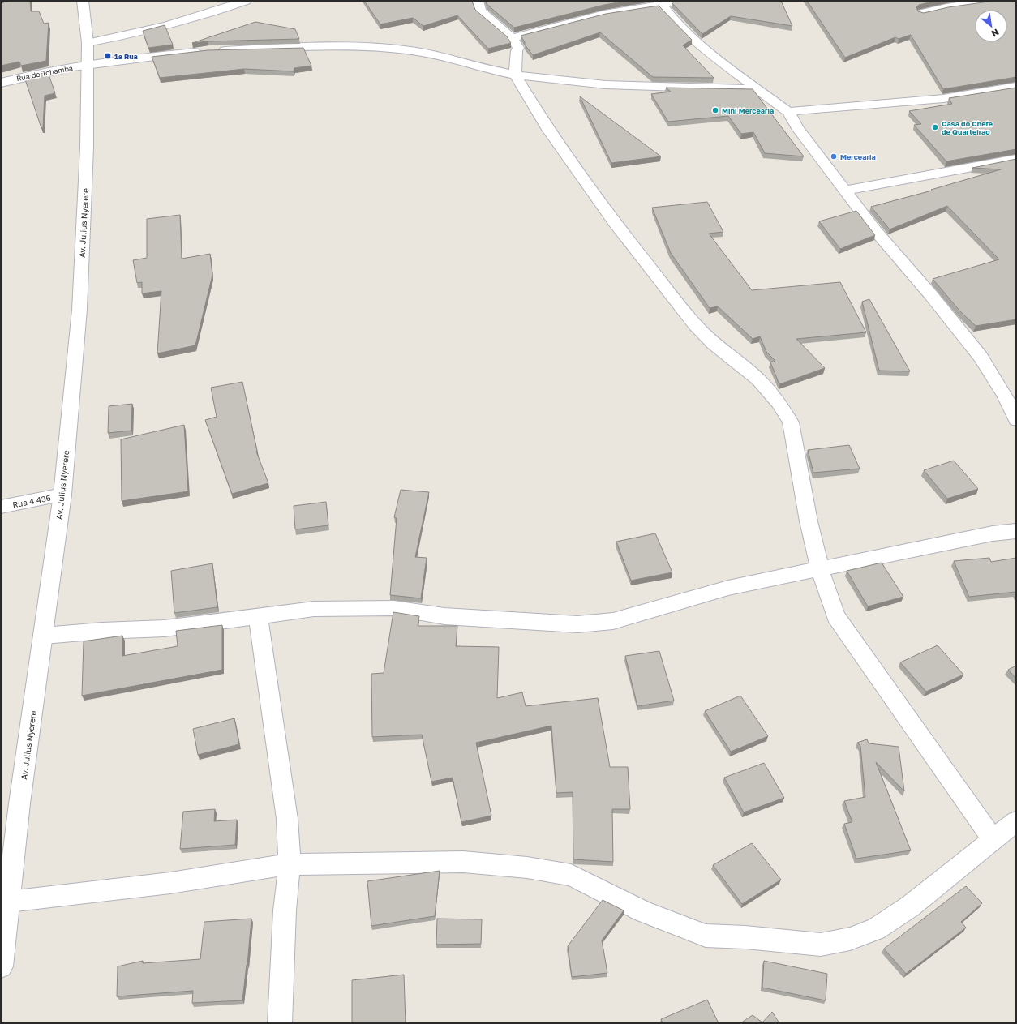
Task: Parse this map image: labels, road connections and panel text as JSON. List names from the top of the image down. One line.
{"streets":{"street":["Rua de Tchamba","Av. Julius Nyerere","Rua 4.436"]},"crossings":[["Rua de Tchamba","Av. Julius Nyerere"],["Av. Julius Nyerere","Rua 4.436"]],"places":{"transit":["1ª Rua"],"other":["Mini Mercearia","Casa do Chefe de Quarteirao","Mercearia"]},"north":"bottom right"}
